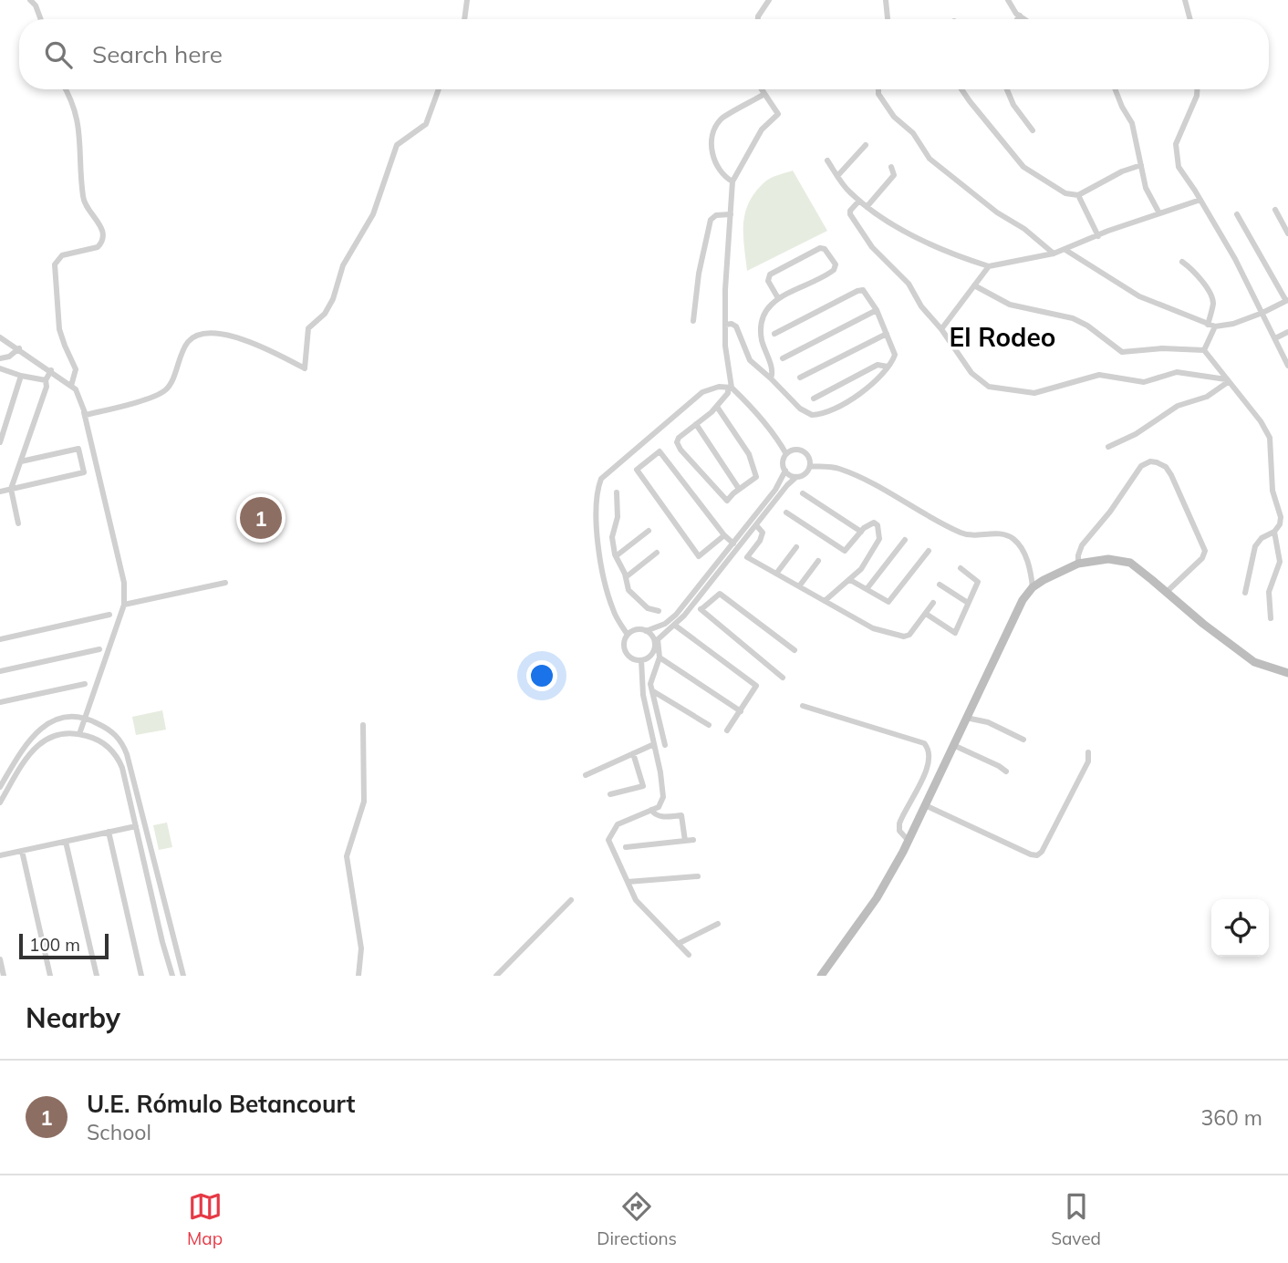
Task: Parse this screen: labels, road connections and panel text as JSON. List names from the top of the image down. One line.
{"districts":["El Rodeo"],"scale_bar":"100 m","page":{"search":"Search here","pins":"1","scale":"100 m","heading":"Nearby","list":[{"mark":"1","name":"U.E. Rómulo Betancourt","note":"School","value":"360 m"}],"nav":["Map","Directions","Saved"]}}
